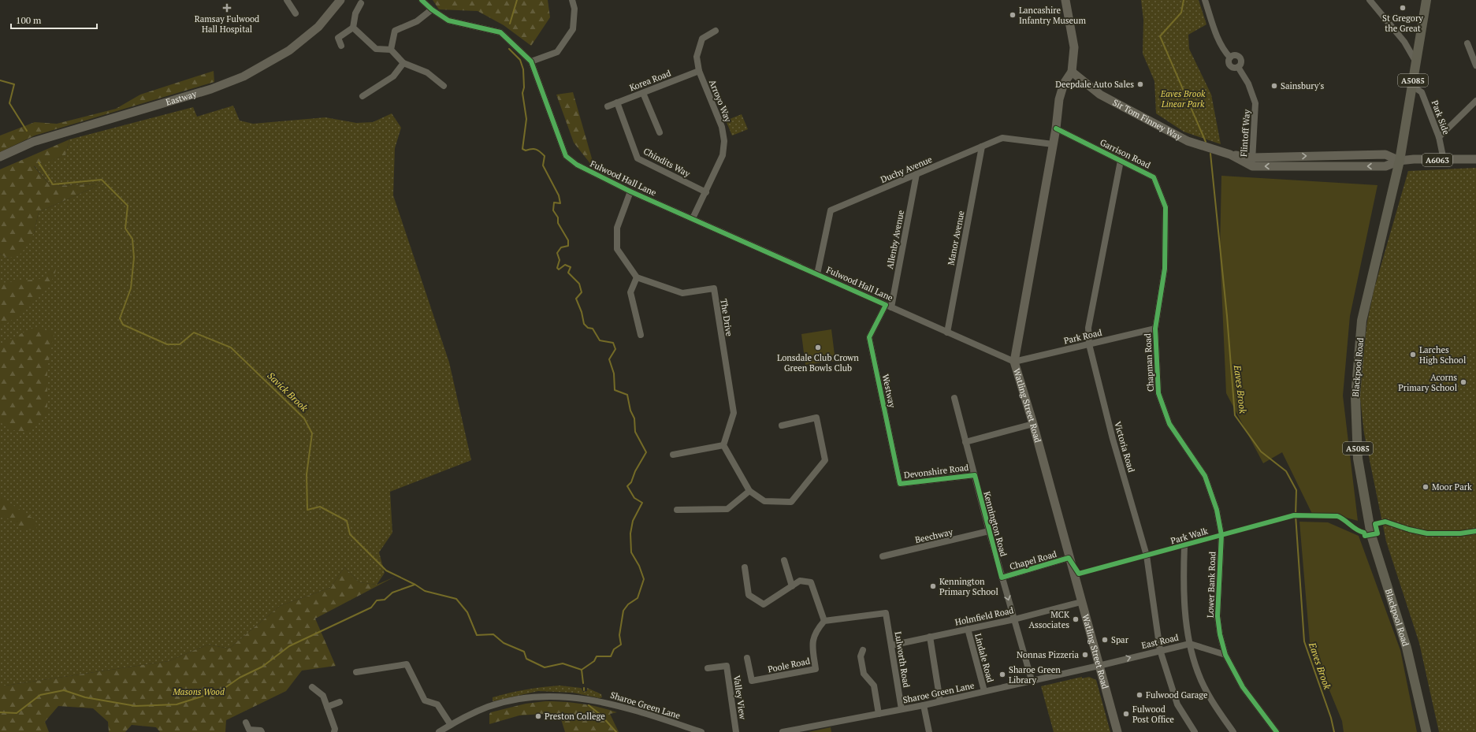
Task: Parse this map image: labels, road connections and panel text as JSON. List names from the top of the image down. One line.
{"streets":{"highway":["A5085","Blackpool Road"],"main road":["Eastway","Sir Tom Finney Way","A6063","Watling Street Road"],"street":["Korea Road","Arroyo Way","Park Side","Flintoff Way","Garrison Road","Chindits Way","Duchy Avenue","Fulwood Hall Lane","Manor Avenue","Allenby Avenue","The Drive","Park Road","Chapman Road","Westway","Victoria Road","Devonshire Road","Kennington Road","Beechway","Chapel Road","Lower Bank Road","Holmfield Road","East Road","Lindale Road","Lulworth Road","Poole Road","Sharoe Green Lane","Valley View"],"cycle path":["Park Walk"]},"crossings":[["Korea Road","Arroyo Way"],["Korea Road","Chindits Way"],["Arroyo Way","Chindits Way"],["Arroyo Way","Fulwood Hall Lane"],["Park Side","Sir Tom Finney Way"],["Park Side","Blackpool Road"],["Sir Tom Finney Way","Flintoff Way"],["Sir Tom Finney Way","Blackpool Road"],["Sir Tom Finney Way","Watling Street Road"],["Garrison Road","Chapman Road"],["Garrison Road","Watling Street Road"],["Garrison Road","Victoria Road"],["Duchy Avenue","Fulwood Hall Lane"],["Duchy Avenue","Manor Avenue"],["Duchy Avenue","Allenby Avenue"],["Duchy Avenue","Watling Street Road"],["Fulwood Hall Lane","Manor Avenue"],["Fulwood Hall Lane","Allenby Avenue"],["Fulwood Hall Lane","Park Road"],["Fulwood Hall Lane","Westway"],["Fulwood Hall Lane","Watling Street Road"],["Allenby Avenue","Westway"],["Park Road","Chapman Road"],["Park Road","Watling Street Road"],["Park Road","Victoria Road"],["Chapman Road","Lower Bank Road"],["Westway","Devonshire Road"],["Watling Street Road","Chapel Road"],["Watling Street Road","Holmfield Road"],["Watling Street Road","East Road"],["Watling Street Road","Sharoe Green Lane"],["Victoria Road","East Road"],["Devonshire Road","Kennington Road"],["Kennington Road","Beechway"],["Kennington Road","Chapel Road"],["Kennington Road","Holmfield Road"],["Kennington Road","Sharoe Green Lane"],["Lower Bank Road","East Road"],["Holmfield Road","Lindale Road"],["Holmfield Road","Lulworth Road"],["East Road","Sharoe Green Lane"],["Lindale Road","Sharoe Green Lane"],["Lulworth Road","Poole Road"],["Lulworth Road","Sharoe Green Lane"]],"one_way":["East Road"],"water":["Eaves Brook","Savick Brook"],"parks":["Eaves Brook Linear Park","Masons Wood"],"places":{"health":["Ramsay Fulwood Hall Hospital"],"other":["St Gregory the Great","Lancashire Infantry Museum","Deepdale Auto Sales","Sainsbury's","Lonsdale Club Crown Green Bowls Club","Larches High School","Acorns Primary School","Moor Park","Kennington Primary School","MCK Associates","Spar","Nonnas Pizzeria","Sharoe Green Library","Fulwood Garage","Fulwood Post Office","Preston College"]},"scale_bar":"100 m"}
